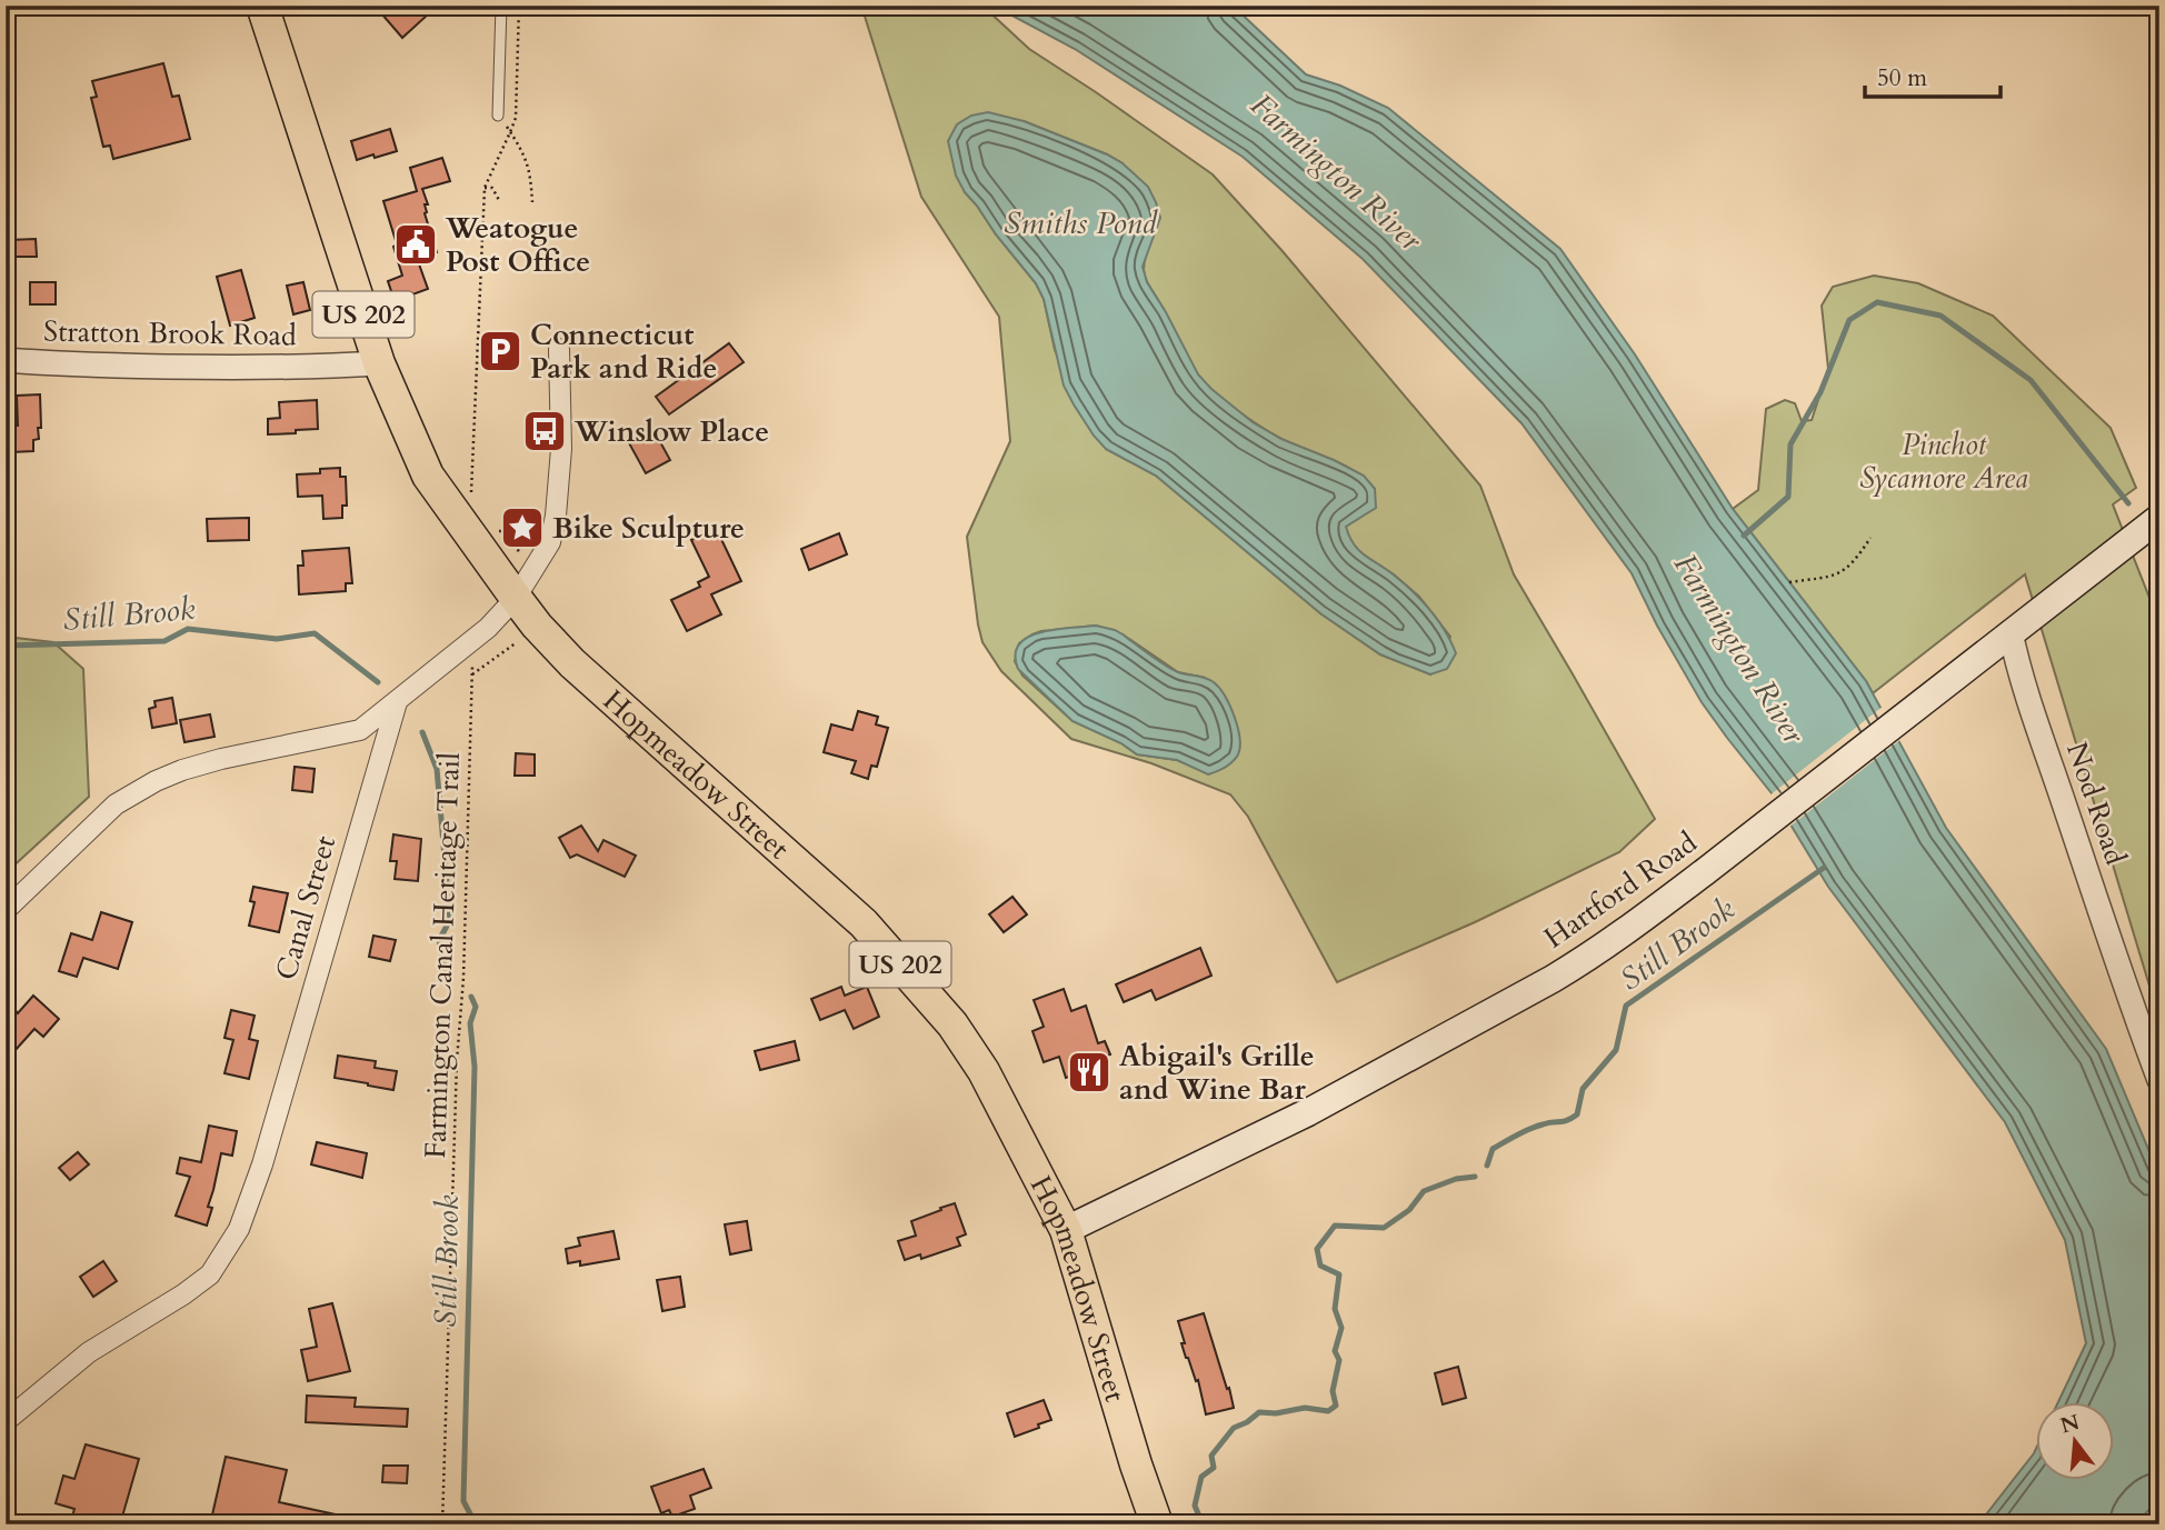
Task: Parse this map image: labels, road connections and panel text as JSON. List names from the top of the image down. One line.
{"streets":{"highway":["US 202","Hopmeadow Street"],"main road":["Hartford Road"],"street":["Stratton Brook Road","Nod Road","Canal Street"],"path":["Farmington Canal Heritage Trail"]},"crossings":[["Stratton Brook Road","Hopmeadow Street"],["Hopmeadow Street","Hartford Road"],["Nod Road","Hartford Road"]],"water":["Farmington River","Smiths Pond","Still Brook"],"parks":["Pinchot Sycamore Area"],"places":{"public building":["Weatogue Post Office"],"parking":["Connecticut Park and Ride"],"bus stop":["Winslow Place"],"place":["Bike Sculpture"],"restaurant":["Abigail's Grille and Wine Bar"]},"scale_bar":"50 m","north":"top"}
